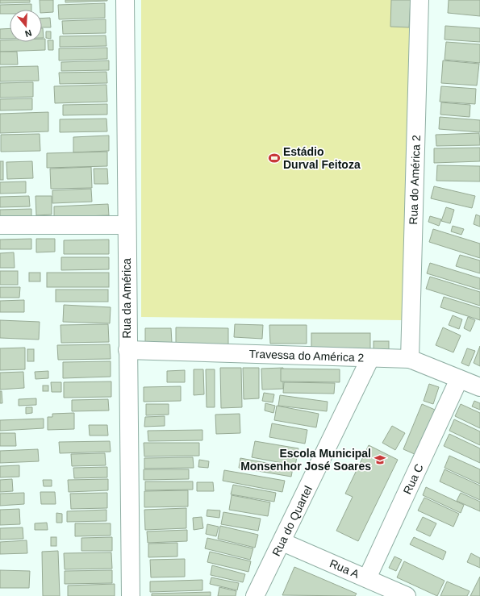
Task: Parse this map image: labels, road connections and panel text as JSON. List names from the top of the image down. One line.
{"streets":{"street":["Rua do América 2","Rua da América","Travessa do América 2","Rua C","Rua do Quartel","Rua A"]},"crossings":[["Rua do América 2","Travessa do América 2"],["Rua da América","Travessa do América 2"],["Travessa do América 2","Rua C"],["Travessa do América 2","Rua do Quartel"],["Rua C","Rua A"],["Rua do Quartel","Rua A"]],"places":{"sports":["Estádio Durval Feitoza"],"school or university":["Escola Municipal Monsenhor José Soares"]},"north":"bottom"}
